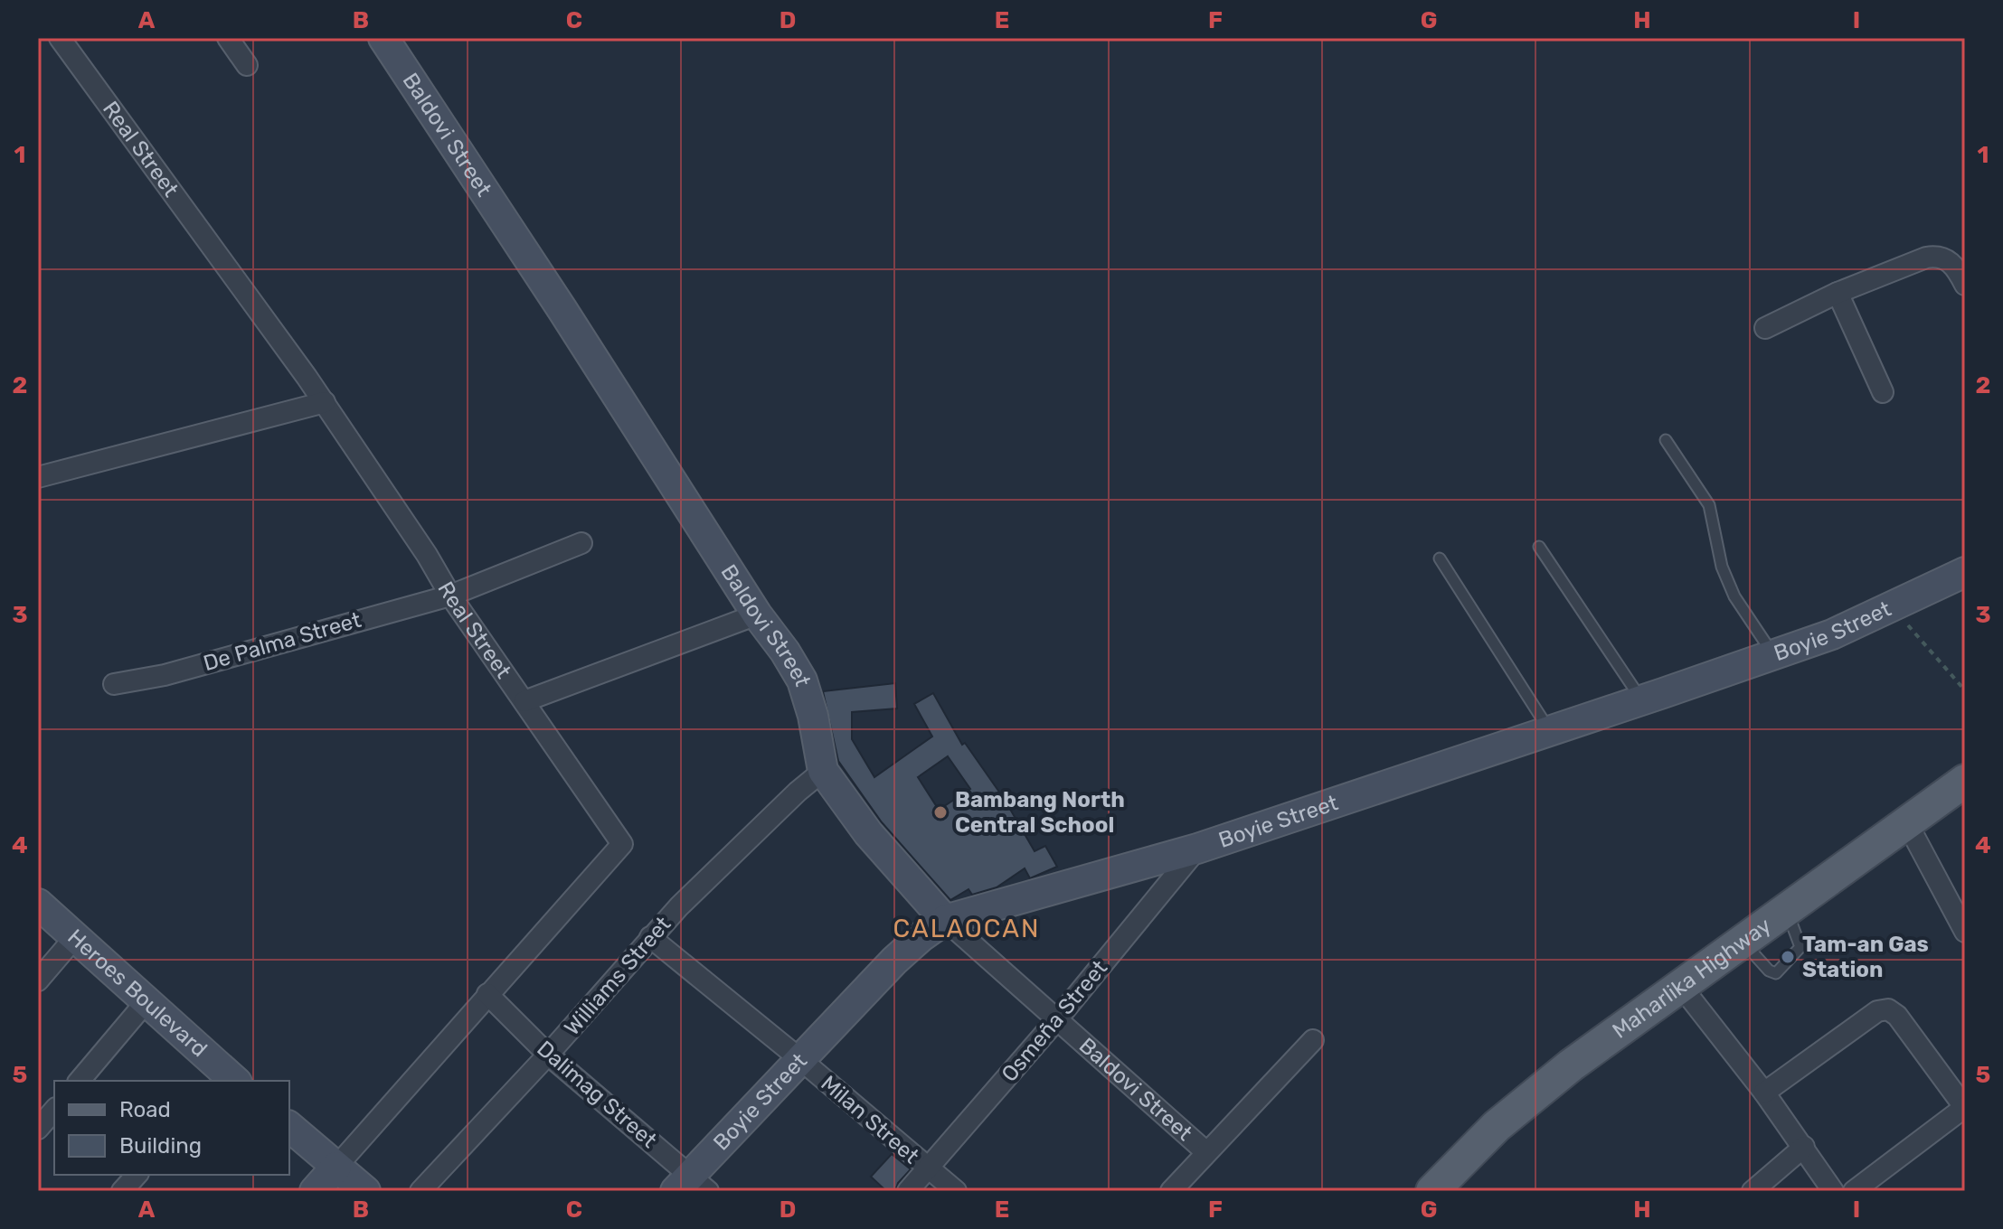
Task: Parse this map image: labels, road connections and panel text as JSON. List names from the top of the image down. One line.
{"streets":{"main road":["Maharlika Highway"],"street":["Baldovi Street","Real Street","Boyie Street","De Palma Street","Williams Street","Heroes Boulevard","Osmeña Street","Dalimag Street","Milan Street"]},"crossings":[["Baldovi Street","Boyie Street"],["Baldovi Street","Williams Street"],["Baldovi Street","Osmeña Street"],["Real Street","De Palma Street"],["Real Street","Dalimag Street"],["Boyie Street","Osmeña Street"],["Boyie Street","Dalimag Street"],["Boyie Street","Milan Street"],["Williams Street","Dalimag Street"],["Williams Street","Milan Street"],["Osmeña Street","Milan Street"]],"districts":["CALAOCAN"],"places":["Bambang North Central School","Tam-an Gas Station"],"legend":["Road","Building"],"grid":{"columns":["A","B","C","D","E","F","G","H","I"],"rows":["1","2","3","4","5"]}}
